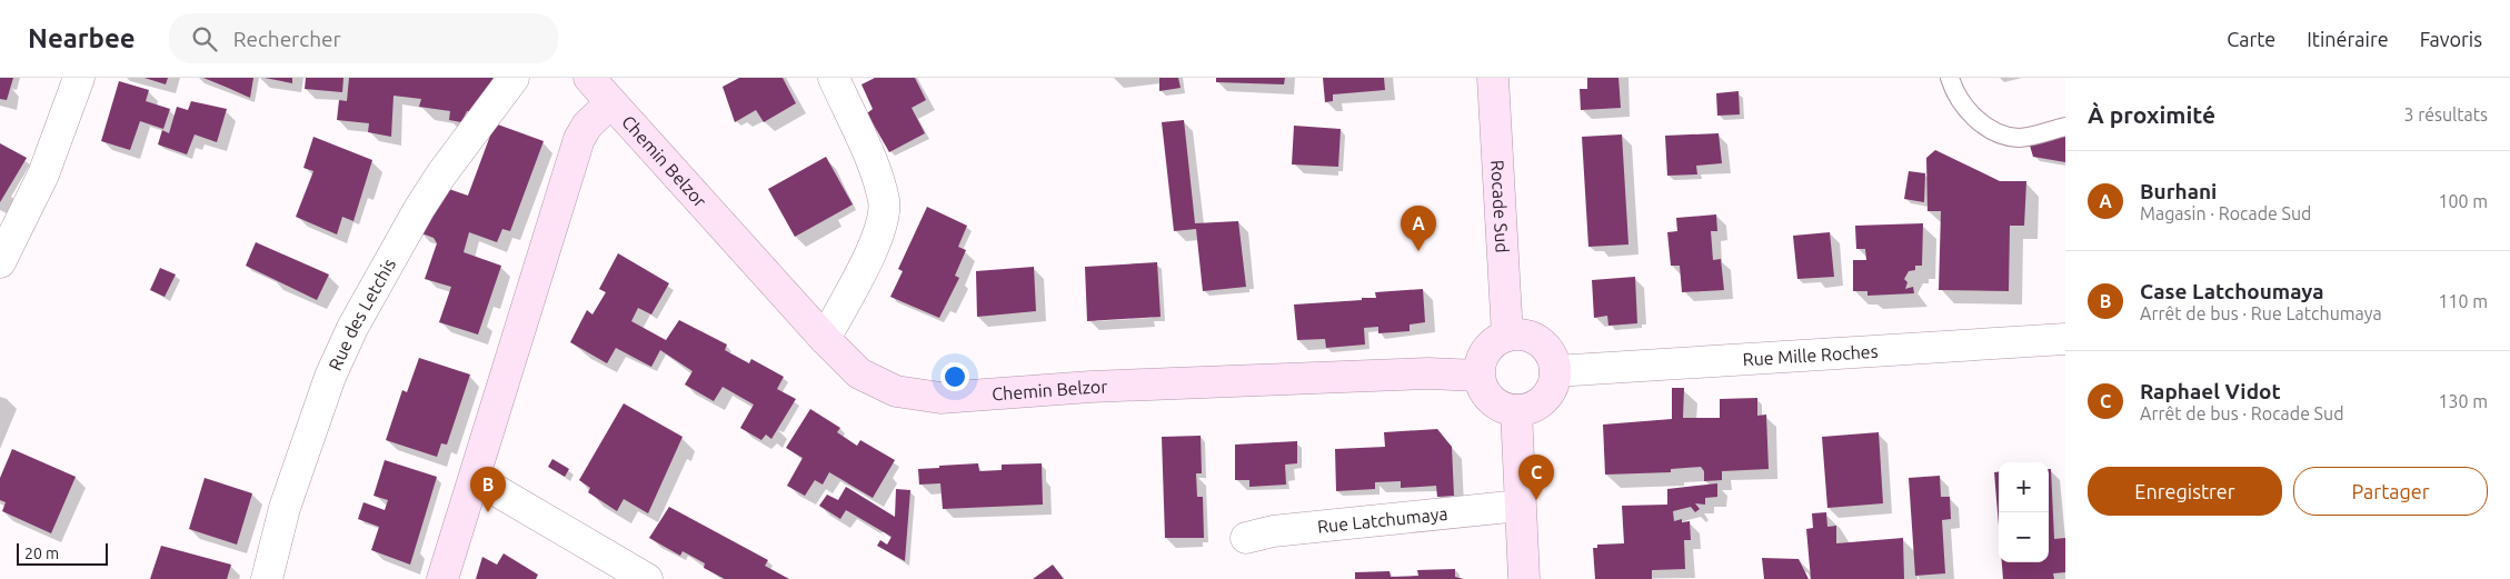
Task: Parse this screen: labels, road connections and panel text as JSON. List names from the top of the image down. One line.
{"streets":{"street":["Chemin Belzor","Rocade Sud","Rue des Letchis","Rue Mille Roches","Rue Latchumaya"]},"crossings":[["Chemin Belzor","Rocade Sud"],["Chemin Belzor","Rue Mille Roches"],["Rocade Sud","Rue Mille Roches"]],"scale_bar":"20 m","page":{"header":"Nearbee","search":"Rechercher","nav":["Carte","Itinéraire","Favoris"],"heading":["À proximité","3 résultats"],"list":[{"mark":"A","name":"Burhani","note":"Magasin · Rocade Sud","value":"100 m"},{"mark":"B","name":"Case Latchoumaya","note":"Arrêt de bus · Rue Latchumaya","value":"110 m"},{"mark":"C","name":"Raphael Vidot","note":"Arrêt de bus · Rocade Sud","value":"130 m"}],"pins":["A","C","B"],"buttons":["Enregistrer","Partager"],"map_buttons":["+","−"],"scale":"20 m"}}
